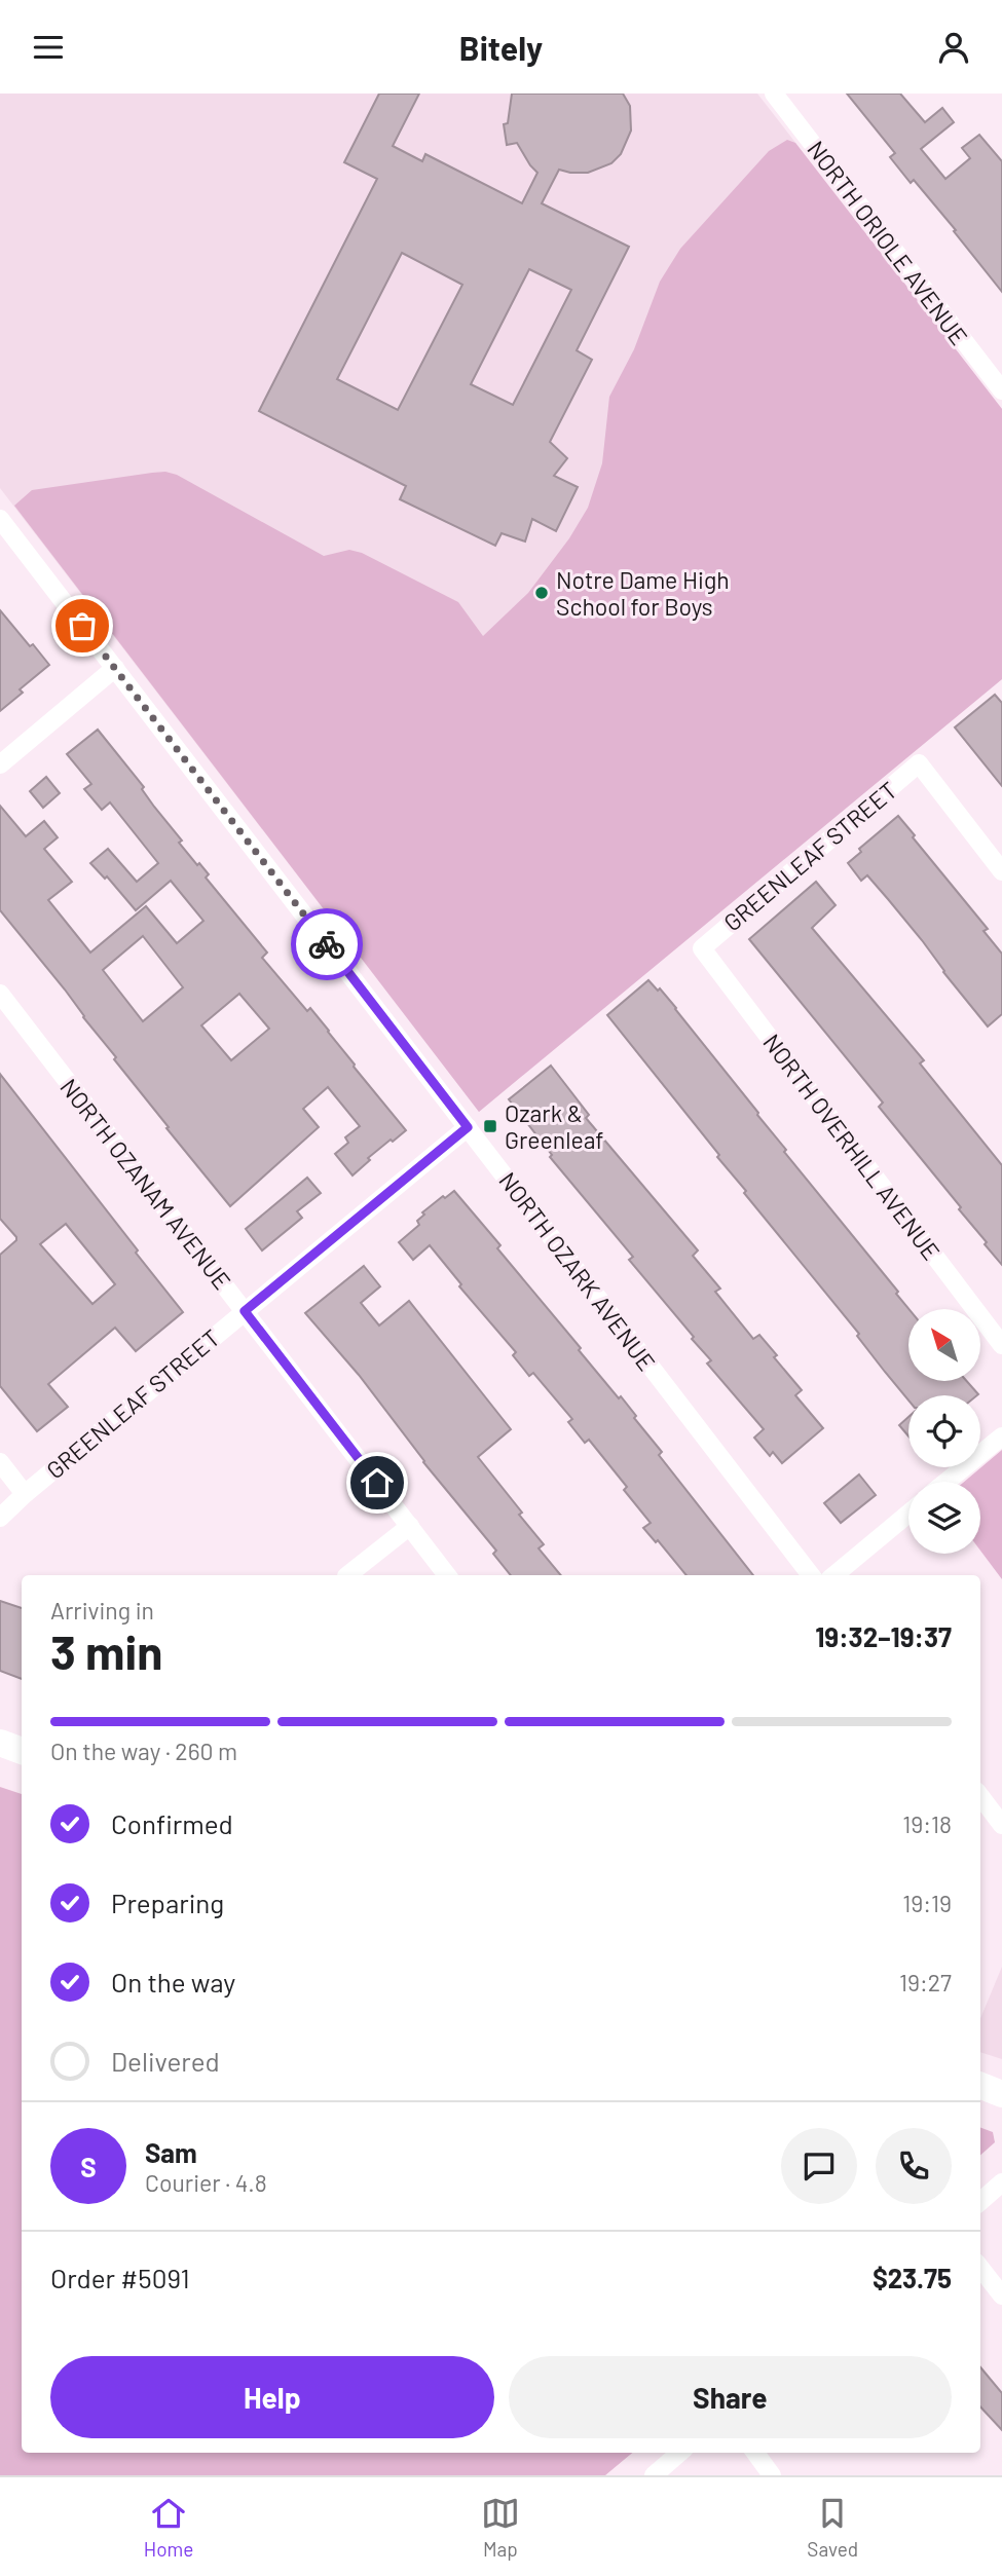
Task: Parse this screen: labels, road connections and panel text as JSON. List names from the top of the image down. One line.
{"streets":{"street":["NORTH ORIOLE AVENUE","GREENLEAF STREET","NORTH OVERHILL AVENUE","NORTH OZANAM AVENUE","NORTH OZARK AVENUE"]},"crossings":[["GREENLEAF STREET","NORTH OVERHILL AVENUE"],["GREENLEAF STREET","NORTH OZANAM AVENUE"],["GREENLEAF STREET","NORTH OZARK AVENUE"]],"places":{"other":["Notre Dame High School for Boys"],"transit":["Ozark & Greenleaf"]},"north":"top left","page":{"header":"Bitely","heading":["3 min","Arriving in","19:32–19:37"],"panel":["Sam","Courier · 4.8","Order #5091","$23.75"],"bar":"On the way · 260 m","list":[["Confirmed","19:18"],["Preparing","19:19"],["On the way","19:27"],"Delivered"],"round":"S","buttons":["Help","Share"],"tabs":["Home","Map","Saved"]}}
